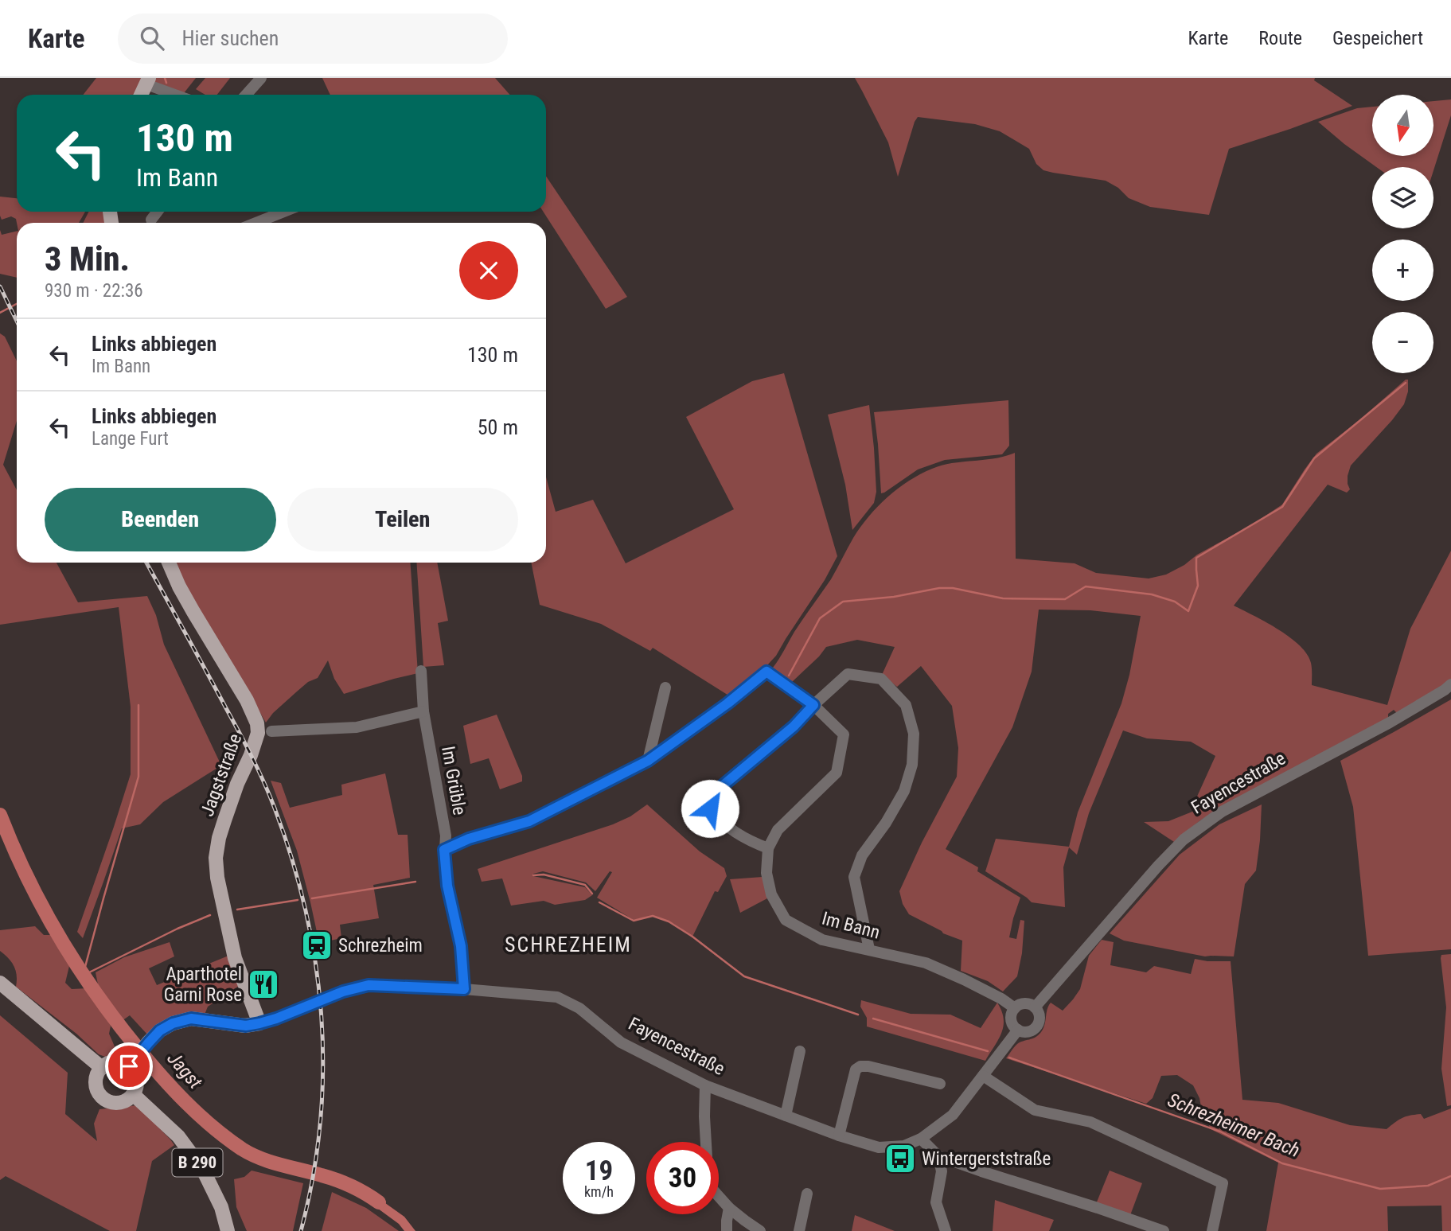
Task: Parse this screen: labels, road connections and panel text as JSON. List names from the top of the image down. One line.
{"streets":{"main road":["Jagststraße","Fayencestraße","B 290"],"street":["Im Grüble","Im Bann"]},"crossings":[["Jagststraße","Fayencestraße"],["Im Grüble","Fayencestraße"],["Fayencestraße","Im Bann"],["Fayencestraße","B 290"]],"districts":["SCHREZHEIM"],"water":["Jagst","Schrezheimer Bach"],"places":{"station":["Schrezheim"],"restaurant":["Aparthotel Garni Rose"],"bus stop":["Wintergerststraße"]},"north":"bottom","page":{"header":"Karte","search":"Hier suchen","nav":["Karte","Route","Gespeichert"],"map_buttons":["+","−"],"turn":["130 m","Im Bann"],"heading":["3 Min.","930 m · 22:36"],"list":[{"name":"Links abbiegen","note":"Im Bann","value":"130 m"},{"name":"Links abbiegen","note":"Lange Furt","value":"50 m"}],"buttons":["Beenden","Teilen"],"speed":"19 km/h","limit":"30"}}
